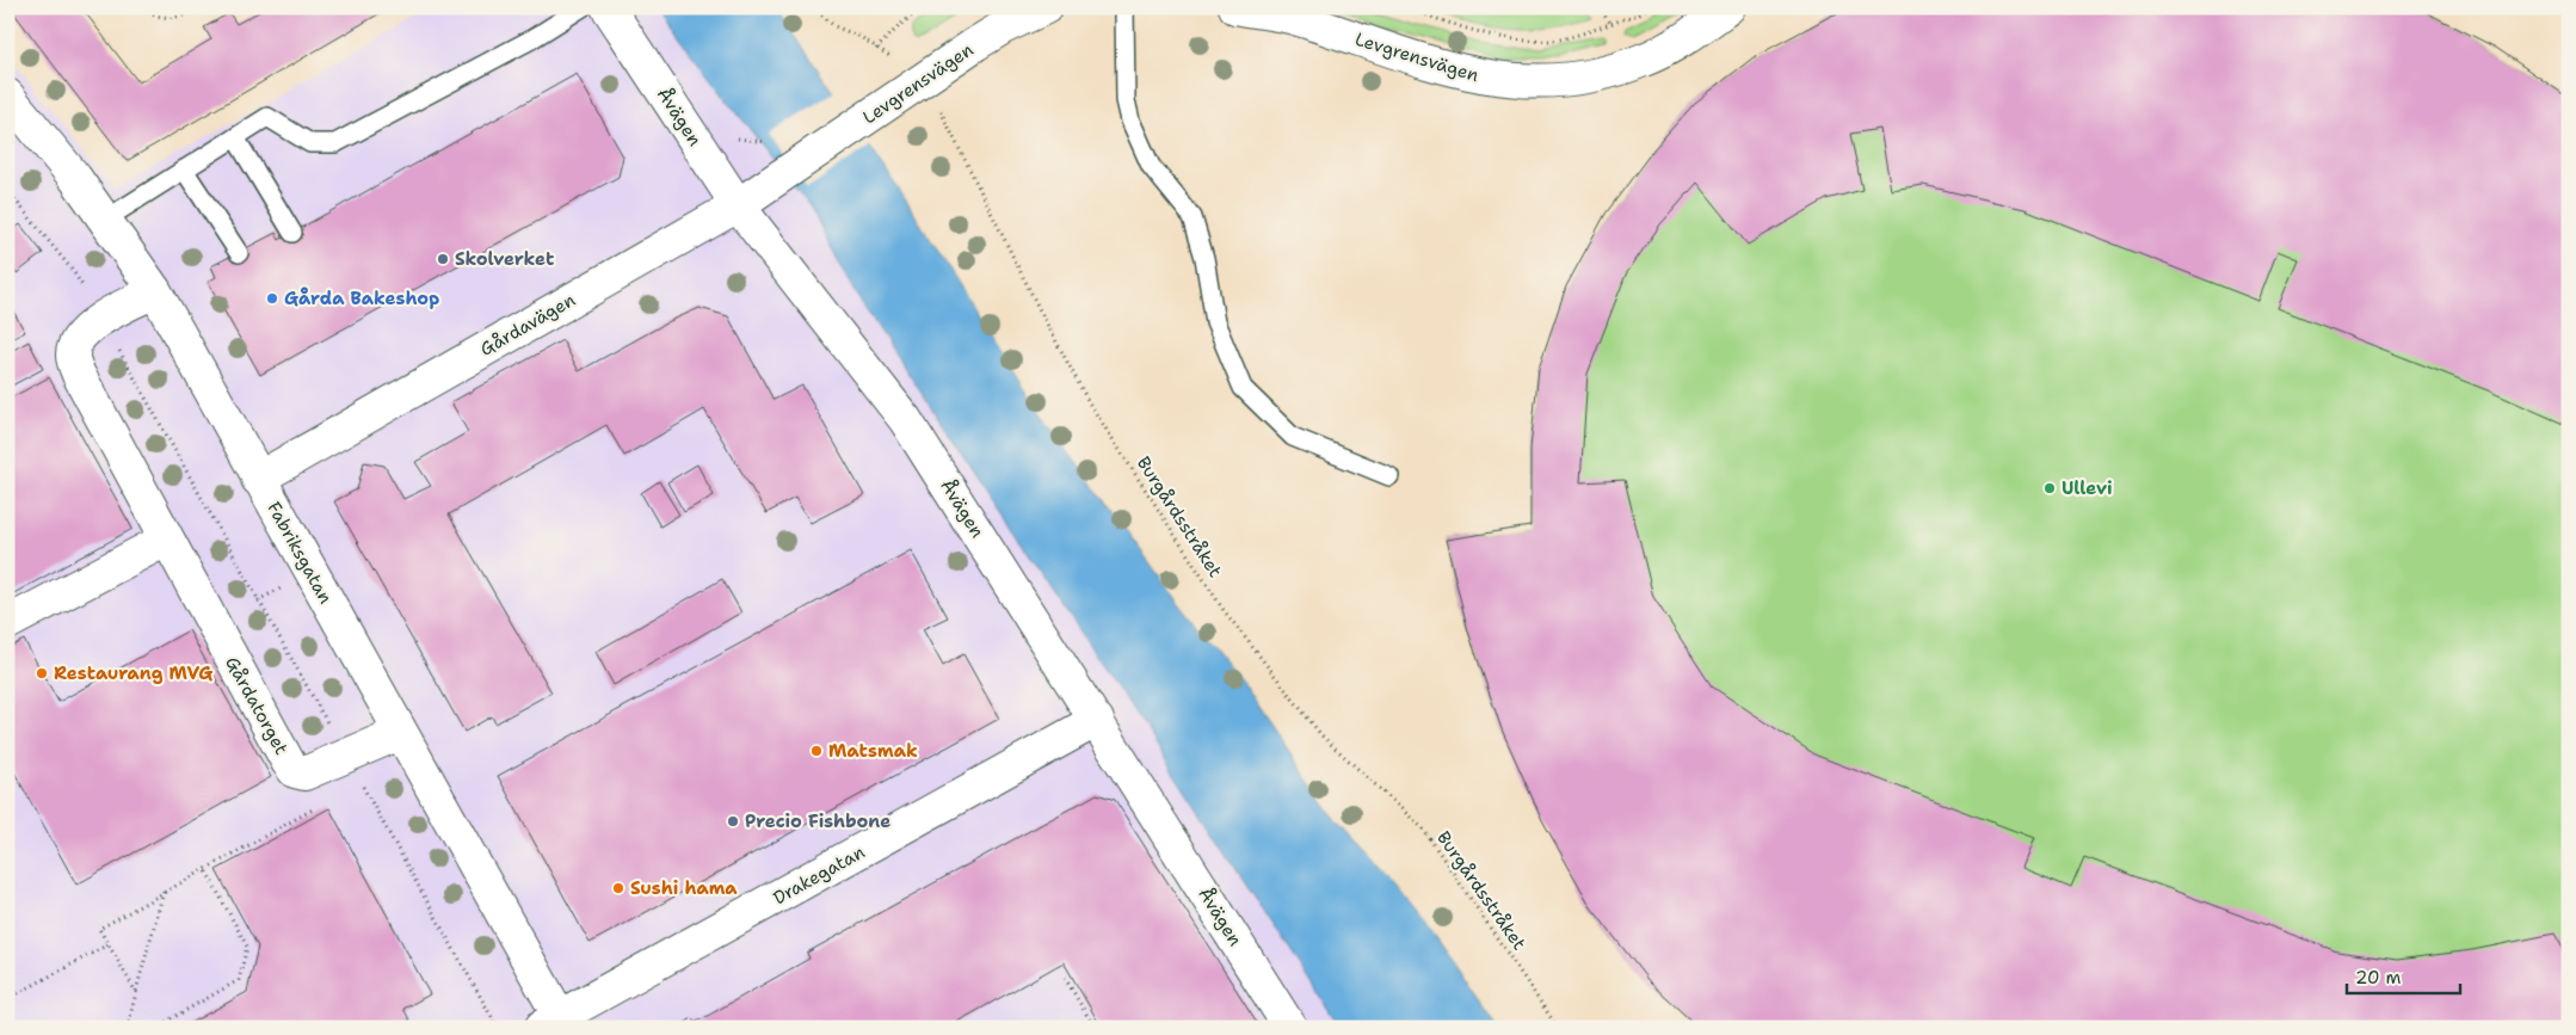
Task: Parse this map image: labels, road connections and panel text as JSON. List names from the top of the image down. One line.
{"streets":{"street":["Levgrensvägen","Åvägen","Gårdavägen","Fabriksgatan","Gårdatorget","Drakegatan"],"path":["Burgårdsstråket"]},"crossings":[["Levgrensvägen","Gårdavägen"],["Levgrensvägen","Burgårdsstråket"],["Åvägen","Gårdavägen"],["Åvägen","Drakegatan"],["Gårdavägen","Fabriksgatan"],["Fabriksgatan","Gårdatorget"],["Fabriksgatan","Drakegatan"]],"places":["Skolverket","Gårda Bakeshop","Ullevi","Restaurang MVG","Matsmak","Precio Fishbone","Sushi hama"],"scale_bar":"20 m"}
